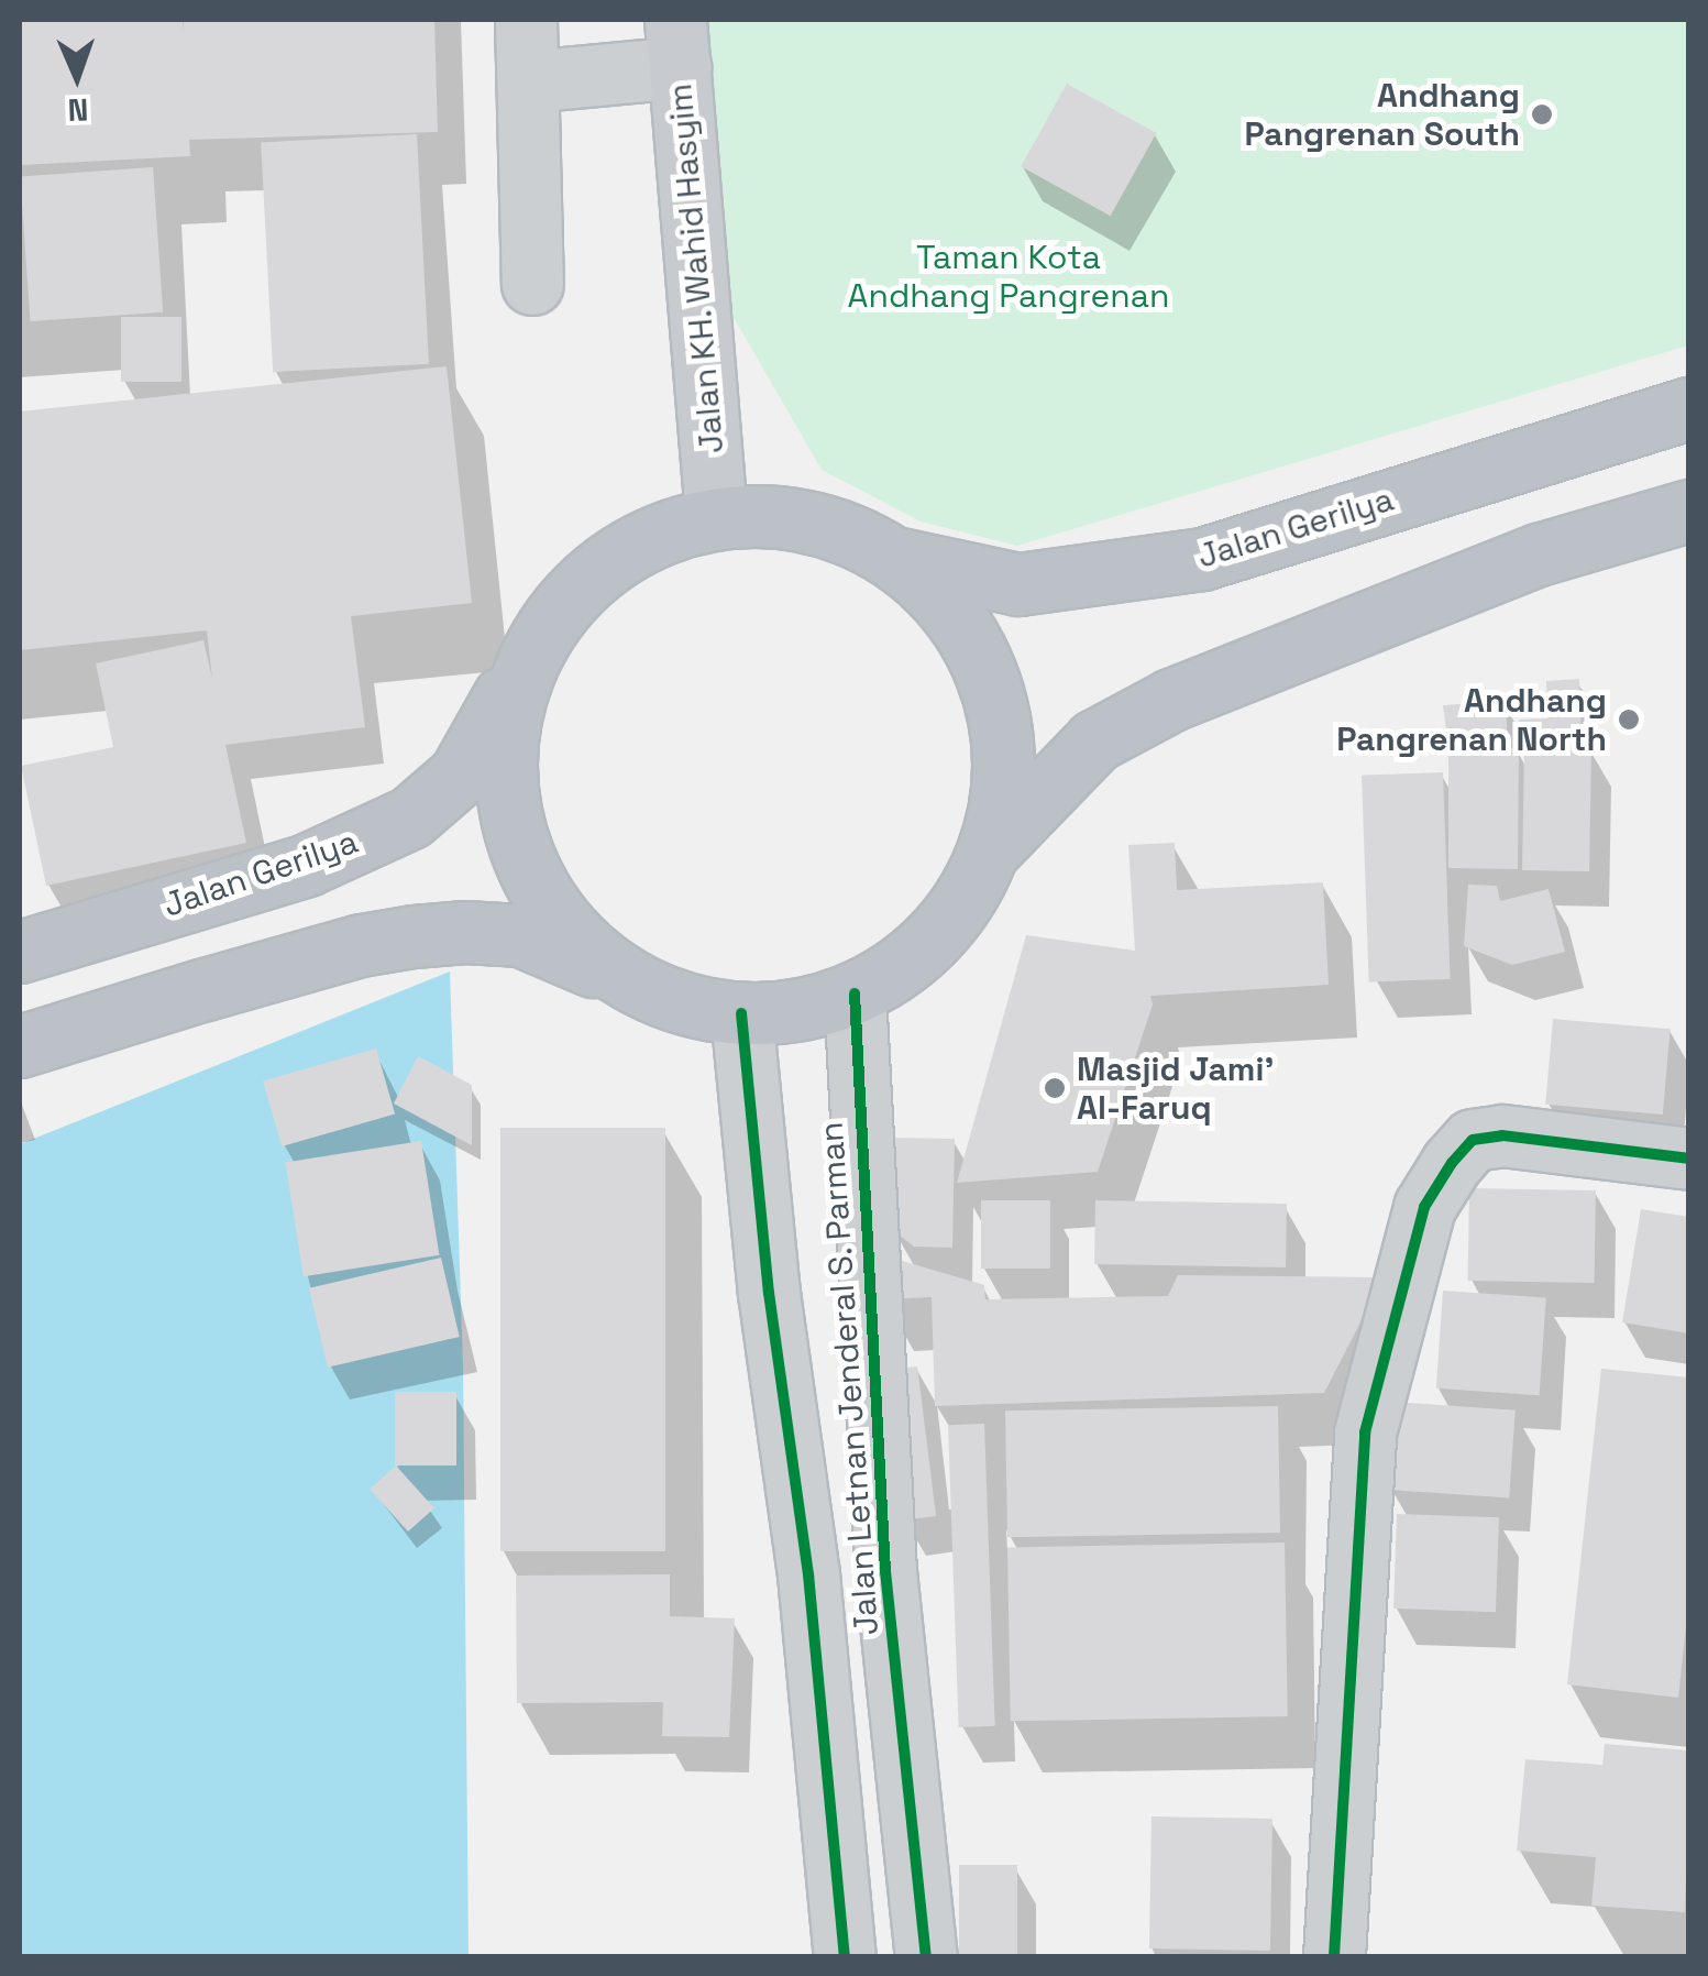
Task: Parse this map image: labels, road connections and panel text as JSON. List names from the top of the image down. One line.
{"streets":{"highway":["Jalan Gerilya"],"main road":["Jalan KH. Wahid Hasyim"],"street":["Jalan Letnan Jenderal S. Parman"]},"parks":["Taman Kota Andhang Pangrenan"],"places":["Andhang Pangrenan South","Andhang Pangrenan North","Masjid Jami' Al-Faruq"],"north":"bottom"}
